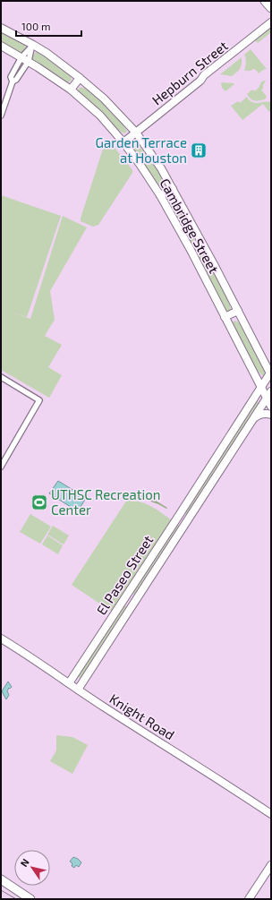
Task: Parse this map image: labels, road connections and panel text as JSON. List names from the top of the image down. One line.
{"streets":{"street":["Hepburn Street","Cambridge Street","El Paseo Street","Knight Road"]},"crossings":[["Hepburn Street","Cambridge Street"],["Cambridge Street","El Paseo Street"],["El Paseo Street","Knight Road"]],"places":{"building":["Garden Terrace at Houston"],"sports":["UTHSC Recreation Center"]},"scale_bar":"100 m","north":"top left"}
